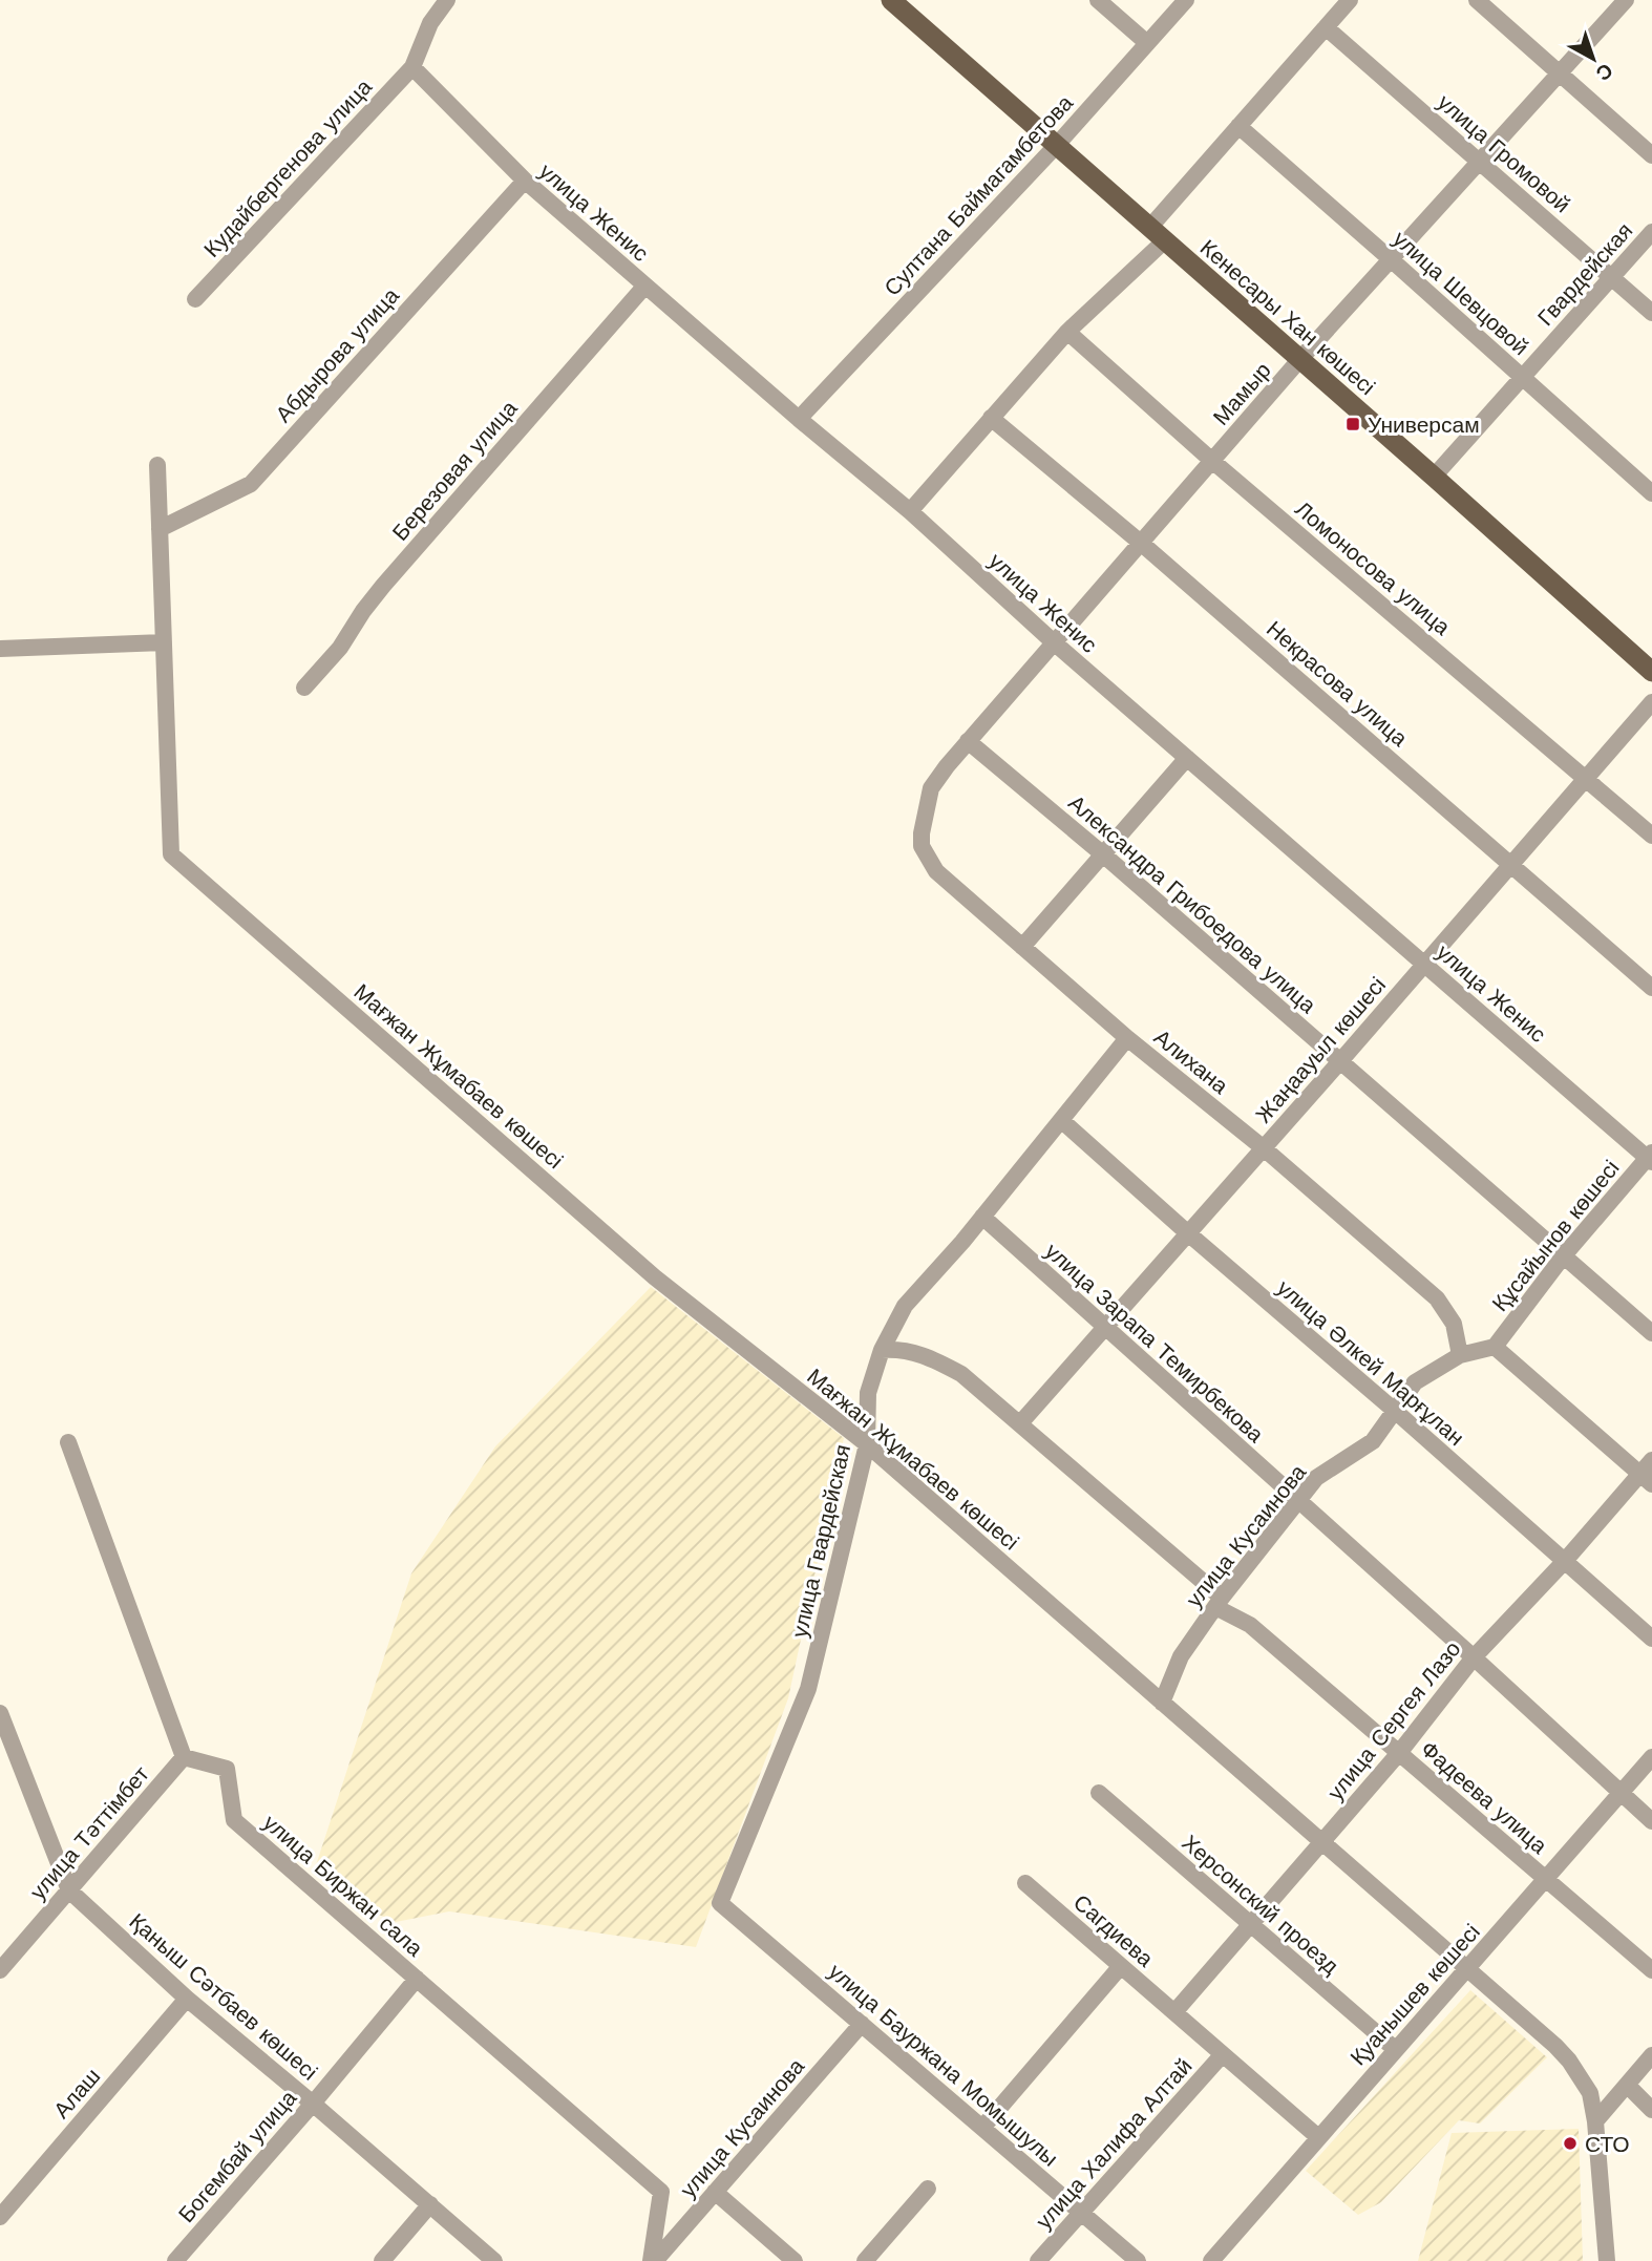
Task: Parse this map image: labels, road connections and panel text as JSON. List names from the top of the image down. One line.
{"streets":{"main road":["Кенесары Хан көшесі"],"street":["улица Громовой","Кудайбергенова улица","Султана Баймагамбетова","улица Женис","Гвардейская","улица Шевцовой","Абдырова улица","Мамыр","Березовая улица","Ломоносова улица","Некрасова улица","Александра Грибоедова улица","Жаңаауыл көшесі","Алихана","Мағжан Жұмабаев көшесі","Құсайынов көшесі","улица Зарапа Темирбекова","улица Әлкей Марғұлан","улица Кусаинова","улица Гвардейская","улица Сергея Лазо","Фадеева улица","улица Тәттімбет","улица Биржан сала","Херсонский проезд","Сагдиева","Қуанышев көшесі","Қаныш Сәтбаев көшесі","улица Бауржана Момышулы","Алаш","улица Халифа Алтай","Богембай улица"]},"crossings":[["улица Громовой","Гвардейская"],["улица Громовой","Мамыр"],["Кудайбергенова улица","улица Женис"],["Султана Баймагамбетова","улица Женис"],["Султана Баймагамбетова","Кенесары Хан көшесі"],["улица Женис","Абдырова улица"],["улица Женис","Мамыр"],["улица Женис","Березовая улица"],["улица Женис","Жаңаауыл көшесі"],["улица Женис","Құсайынов көшесі"],["Гвардейская","улица Шевцовой"],["Гвардейская","Кенесары Хан көшесі"],["улица Шевцовой","Мамыр"],["Кенесары Хан көшесі","Мамыр"],["Мамыр","Ломоносова улица"],["Мамыр","Некрасова улица"],["Мамыр","Александра Грибоедова улица"],["Мамыр","Алихана"],["Ломоносова улица","Жаңаауыл көшесі"],["Некрасова улица","Жаңаауыл көшесі"],["Александра Грибоедова улица","Жаңаауыл көшесі"],["Александра Грибоедова улица","Құсайынов көшесі"],["Жаңаауыл көшесі","Алихана"],["Жаңаауыл көшесі","улица Зарапа Темирбекова"],["Жаңаауыл көшесі","улица Әлкей Марғұлан"],["Жаңаауыл көшесі","Фадеева улица"],["Алихана","улица Кусаинова"],["Алихана","улица Гвардейская"],["Мағжан Жұмабаев көшесі","улица Кусаинова"],["Мағжан Жұмабаев көшесі","улица Гвардейская"],["Мағжан Жұмабаев көшесі","улица Сергея Лазо"],["Мағжан Жұмабаев көшесі","Қуанышев көшесі"],["Құсайынов көшесі","улица Кусаинова"],["улица Зарапа Темирбекова","улица Кусаинова"],["улица Зарапа Темирбекова","улица Гвардейская"],["улица Зарапа Темирбекова","улица Сергея Лазо"],["улица Зарапа Темирбекова","Қуанышев көшесі"],["улица Әлкей Марғұлан","улица Кусаинова"],["улица Әлкей Марғұлан","улица Гвардейская"],["улица Әлкей Марғұлан","улица Сергея Лазо"],["улица Кусаинова","Фадеева улица"],["улица Кусаинова","улица Биржан сала"],["улица Кусаинова","улица Бауржана Момышулы"],["улица Гвардейская","Фадеева улица"],["улица Гвардейская","улица Бауржана Момышулы"],["улица Сергея Лазо","Фадеева улица"],["улица Сергея Лазо","Херсонский проезд"],["улица Сергея Лазо","Сагдиева"],["Фадеева улица","Қуанышев көшесі"],["улица Тәттімбет","улица Биржан сала"],["улица Тәттімбет","Қаныш Сәтбаев көшесі"],["улица Биржан сала","Богембай улица"],["Херсонский проезд","Қуанышев көшесі"],["Сагдиева","Қуанышев көшесі"],["Сагдиева","улица Халифа Алтай"],["Қаныш Сәтбаев көшесі","Алаш"],["Қаныш Сәтбаев көшесі","Богембай улица"],["улица Бауржана Момышулы","улица Халифа Алтай"]],"places":{"transit":["Универсам"],"other":["СТО"]},"north":"bottom right"}
